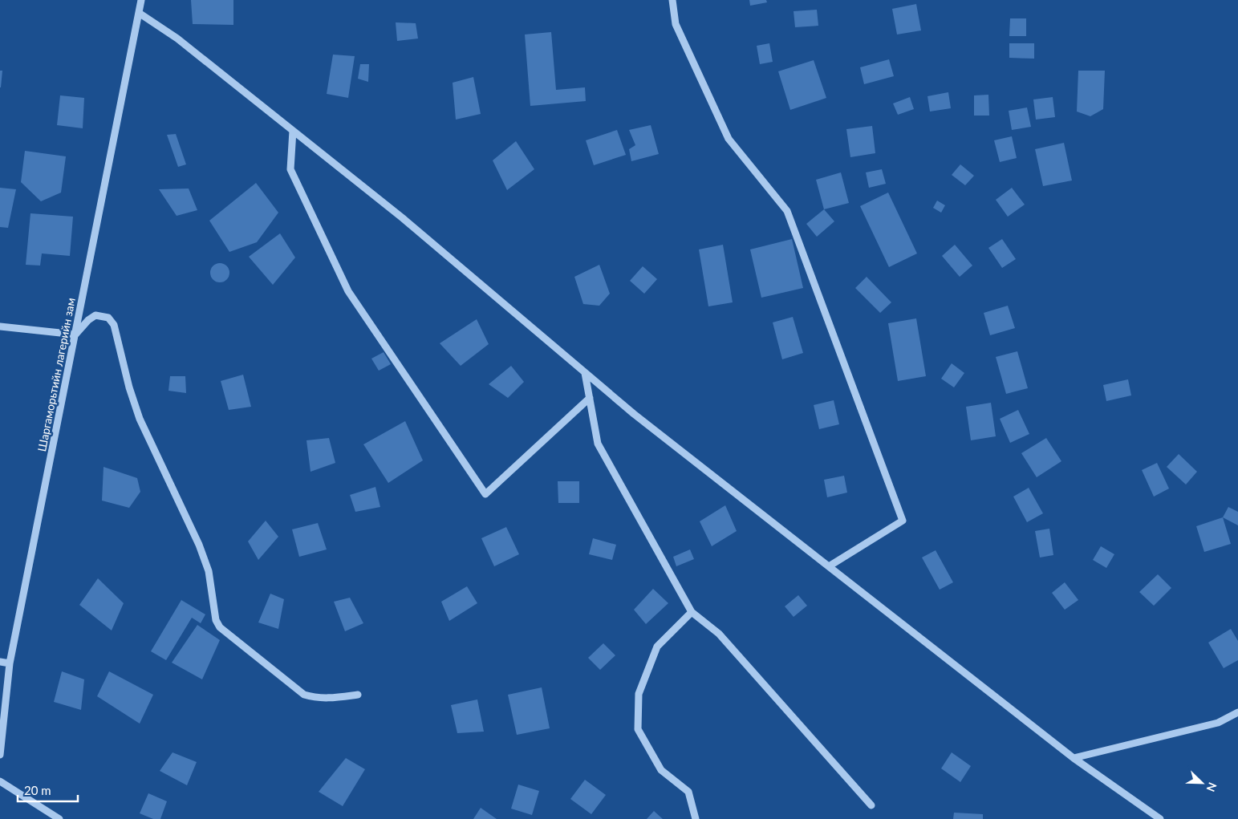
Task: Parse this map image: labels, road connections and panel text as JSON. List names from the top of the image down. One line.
{"streets":{"street":["Шаргаморьтийн лагерийн зам"]},"scale_bar":"20 m","north":"bottom right"}
